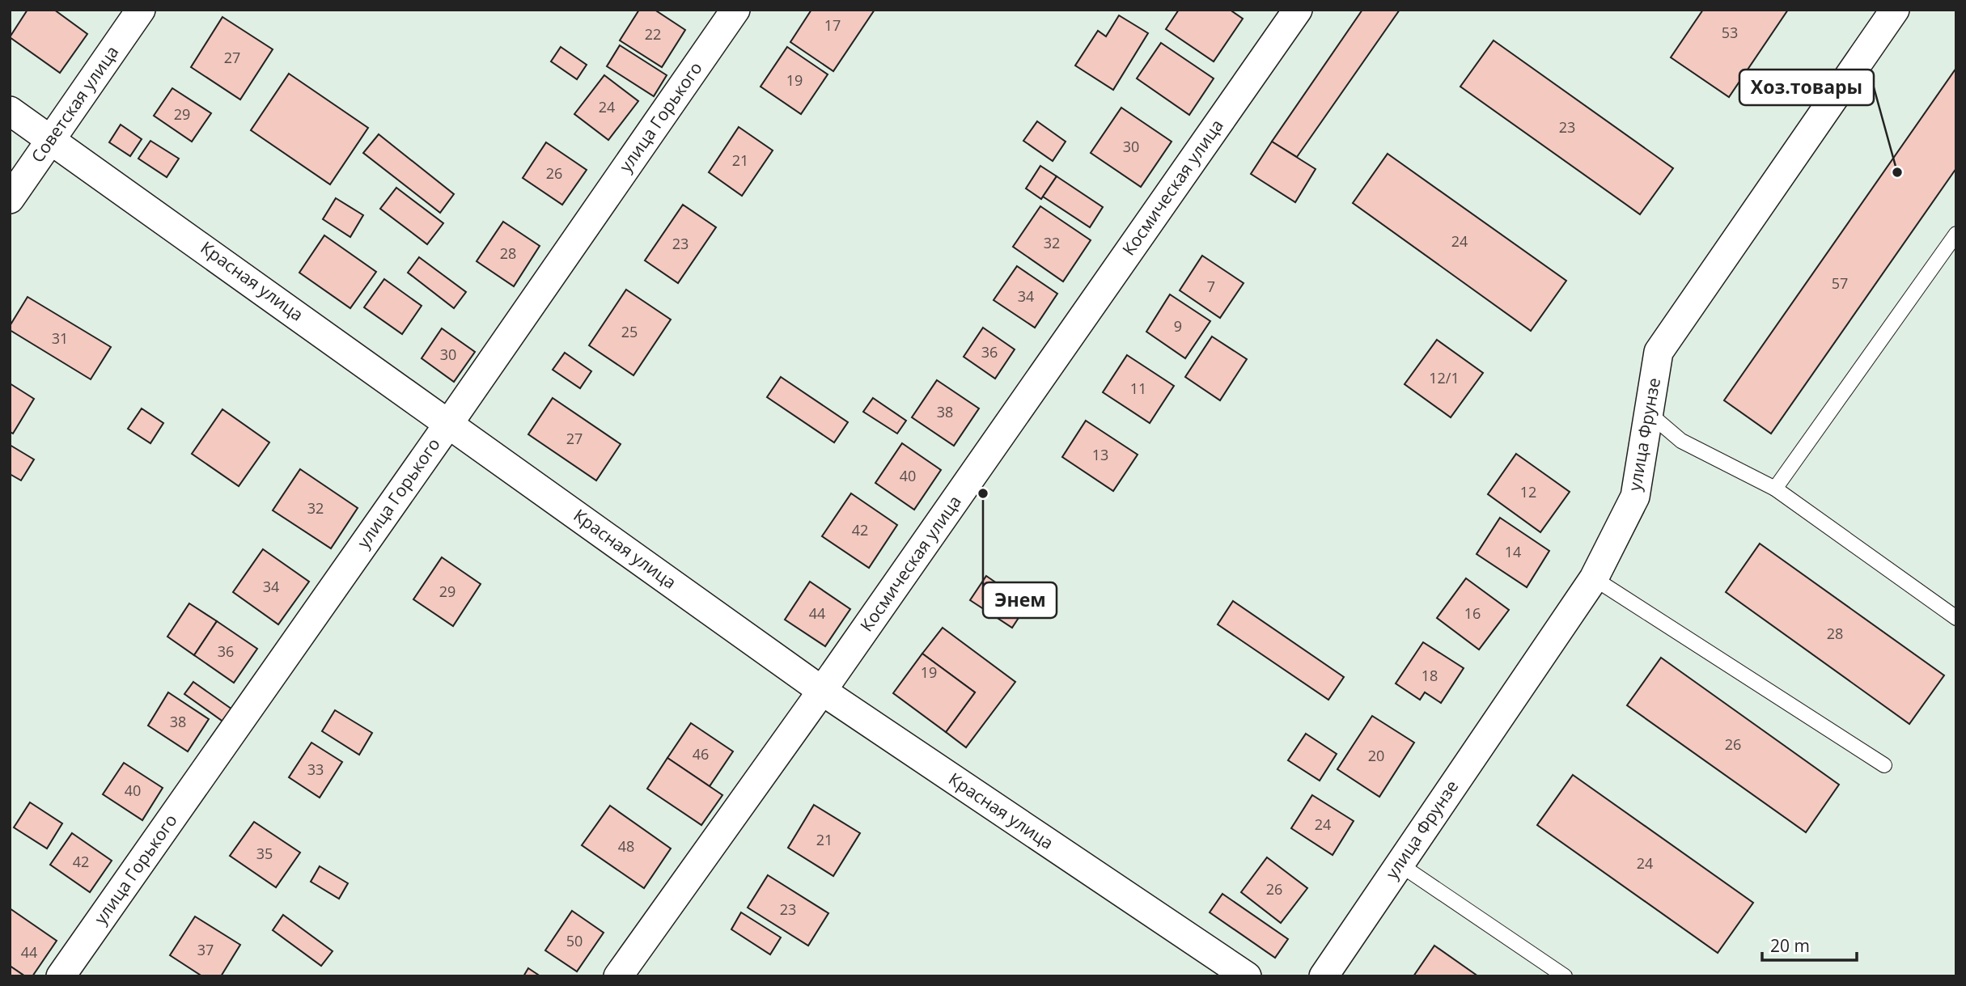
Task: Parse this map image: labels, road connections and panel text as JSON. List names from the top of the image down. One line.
{"streets":{"street":["Советская улица","улица Горького","Космическая улица","Красная улица","улица Фрунзе"]},"crossings":[["Советская улица","Красная улица"],["улица Горького","Красная улица"],["Космическая улица","Красная улица"]],"places":["Хоз.товары","Энем"],"house_numbers":["17","53","22","27","19","24","29","23","30","21","26","24","32","23","28","57","7","34","9","25","31","36","30","12/1","11","38","27","13","40","12","32","42","14","34","29","44","16","28","36","19","18","38","26","46","20","33","40","24","21","48","35","42","24","26","23","50","37","44"],"scale_bar":"20 m"}
